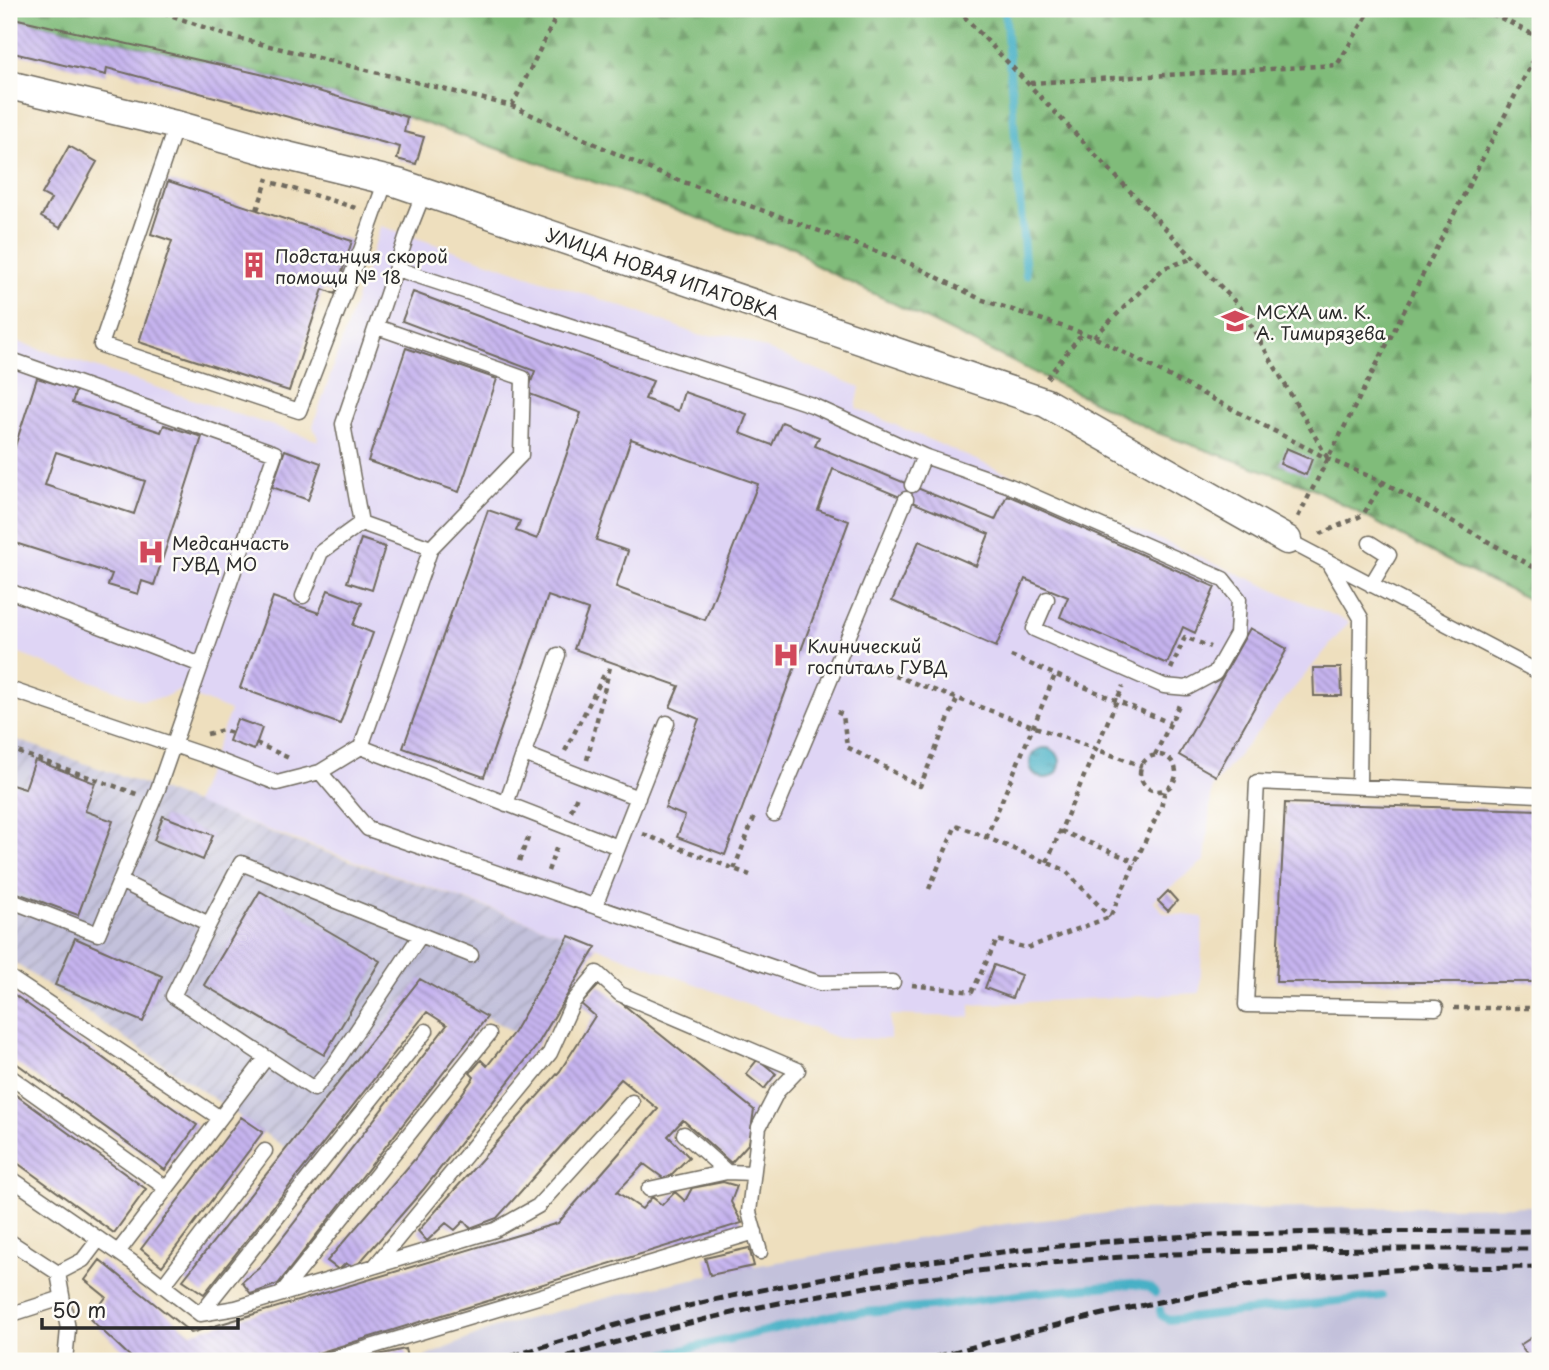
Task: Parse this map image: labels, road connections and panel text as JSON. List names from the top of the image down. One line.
{"streets":{"street":["УЛИЦА НОВАЯ ИПАТОВКА"]},"places":{"building":["Подстанция скорой помощи № 18"],"school or university":["МСХА им. К. А. Тимирязева"],"hospital":["Медсанчасть ГУВД МО","Клинический госпиталь ГУВД"]},"scale_bar":"50 m"}
